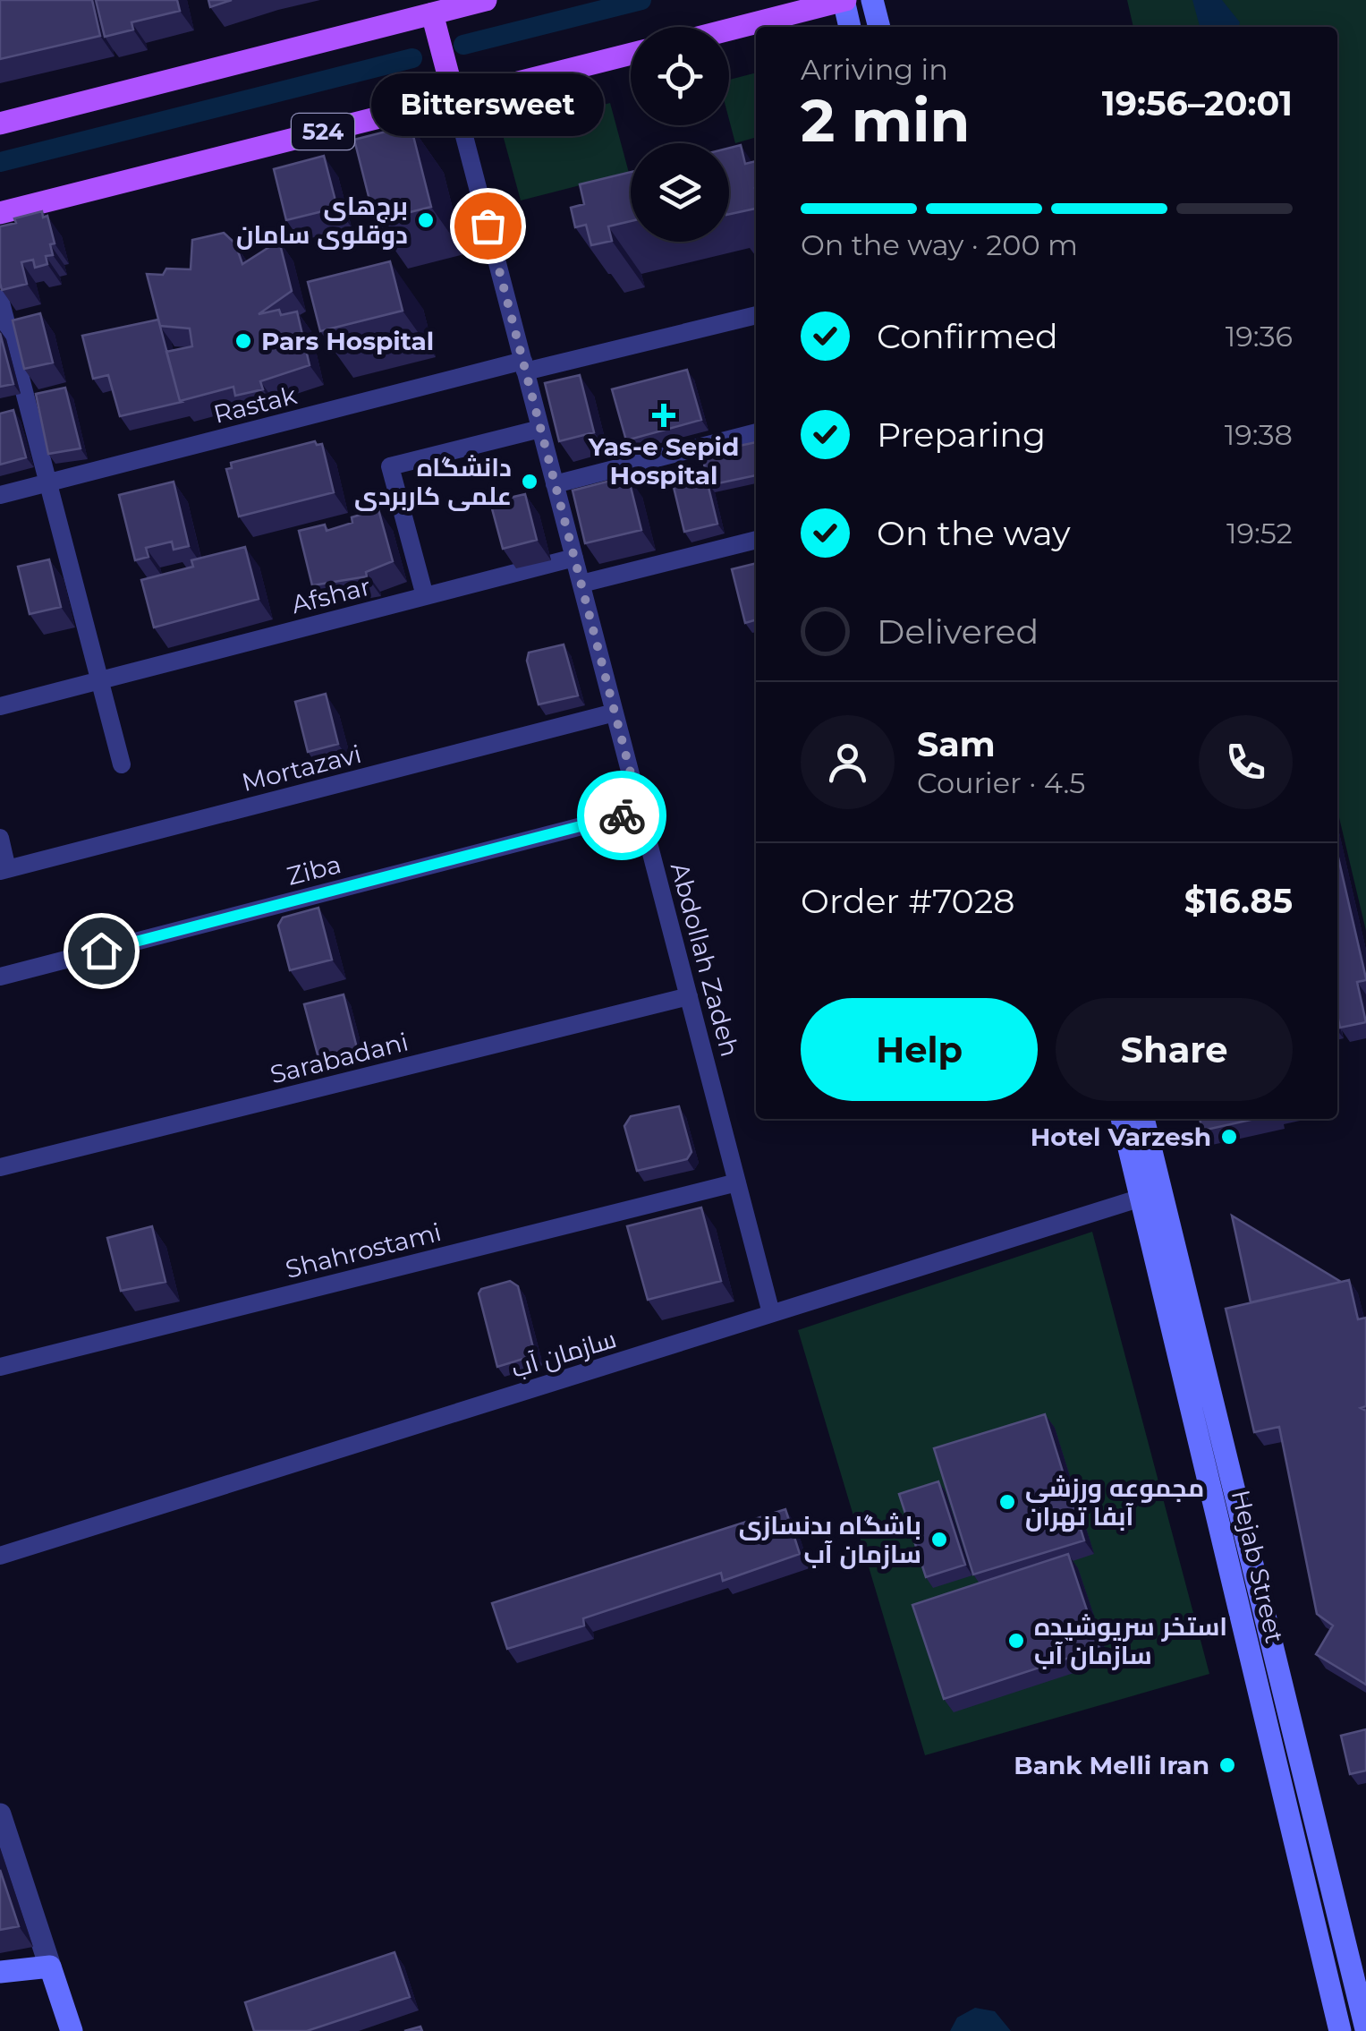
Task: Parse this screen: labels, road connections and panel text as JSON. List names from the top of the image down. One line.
{"streets":{"main road":["524","Hejab Street"],"street":["Rastak","Afshar","Mortazavi","Ziba","Abdollah Zadeh","Sarabadani","Shahrostami","سازمان آب"]},"crossings":[["524","Abdollah Zadeh"],["Rastak","Abdollah Zadeh"],["Afshar","Abdollah Zadeh"],["Mortazavi","Abdollah Zadeh"],["Ziba","Abdollah Zadeh"],["Abdollah Zadeh","Sarabadani"],["Abdollah Zadeh","Shahrostami"],["Abdollah Zadeh","سازمان آب"],["سازمان آب","Hejab Street"]],"places":{"other":["برج‌های دوقلوی سامان","Bittersweet","Pars Hospital","دانشگاه علمی کاربردی","Hotel Varzesh","مجموعه ورزشی آبفا تهران","باشگاه بدنسازی سازمان آب","استخر سرپوشیده سازمان آب","Bank Melli Iran"],"health":["Yas-e Sepid Hospital"]},"page":{"heading":["2 min","Arriving in","19:56–20:01"],"panel":["Sam","Courier · 4.5","Order #7028","$16.85"],"bubble":"Bittersweet","bar":"On the way · 200 m","list":[["Confirmed","19:36"],["Preparing","19:38"],["On the way","19:52"],"Delivered"],"buttons":["Help","Share"]}}
